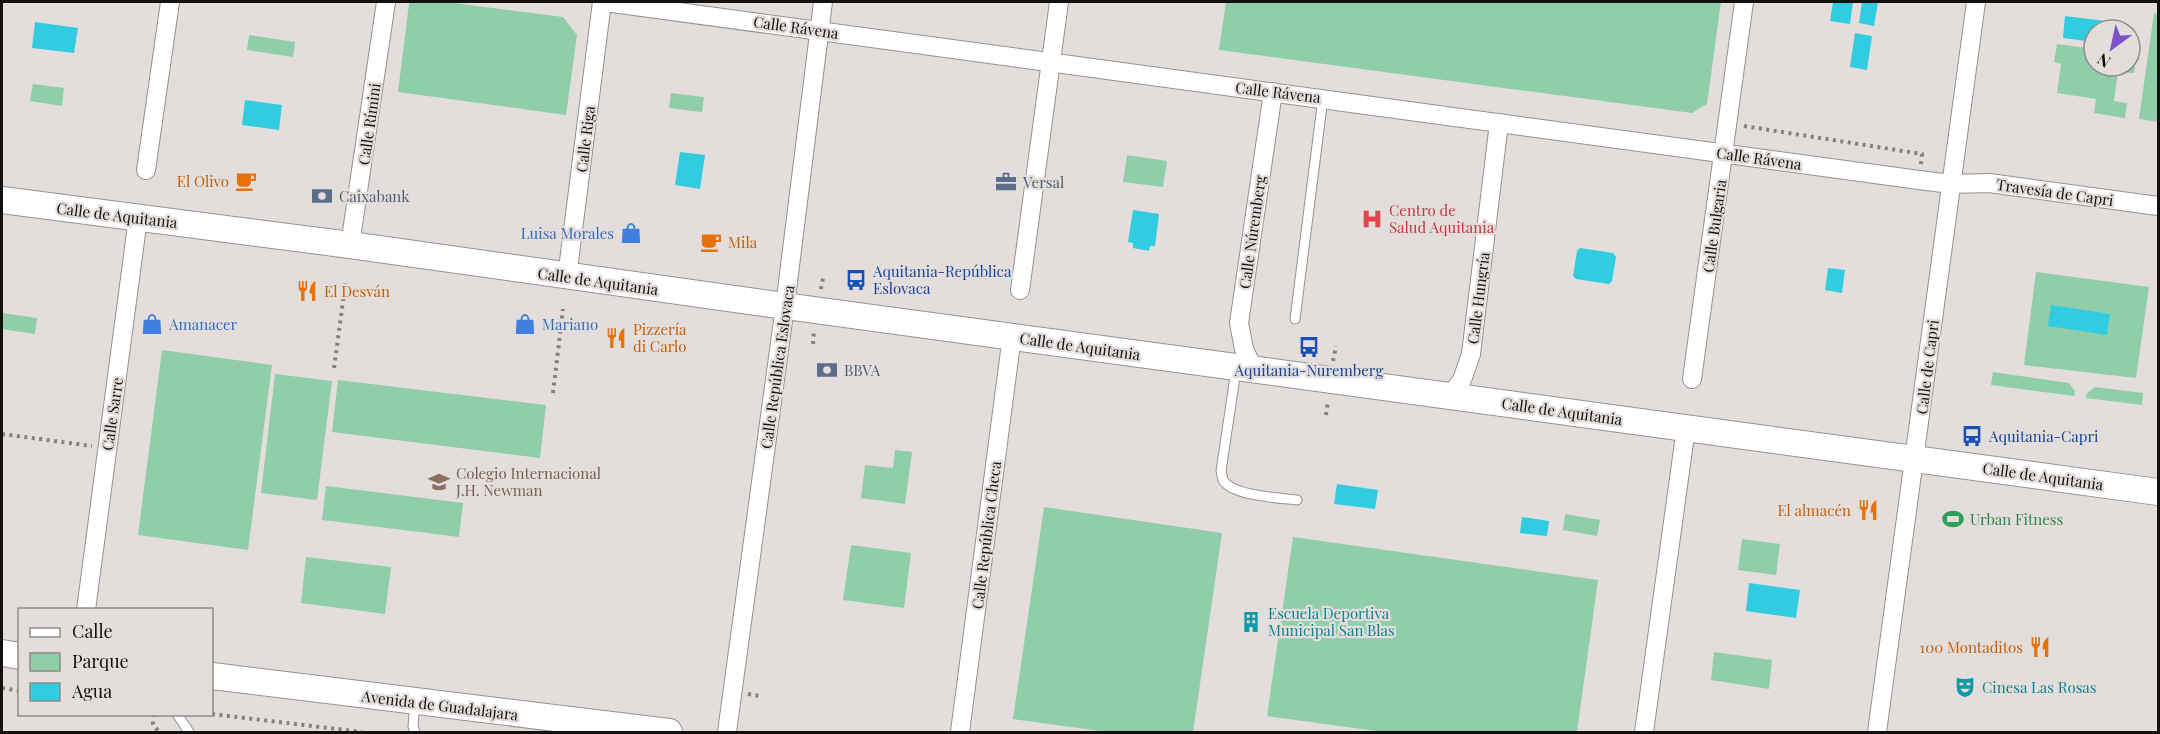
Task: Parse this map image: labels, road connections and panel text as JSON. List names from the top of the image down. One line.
{"streets":{"street":["Calle Rávena","Calle Rímini","Calle Riga","Travesía de Capri","Calle de Aquitania","Calle Bulgaria","Calle Núremberg","Calle Hungría","Calle República Eslovaca","Calle de Capri","Calle Sarre","Calle República Checa","Avenida de Guadalajara"]},"crossings":[["Calle Rávena","Calle Riga"],["Calle Rávena","Travesía de Capri"],["Calle Rávena","Calle Bulgaria"],["Calle Rávena","Calle Núremberg"],["Calle Rávena","Calle Hungría"],["Calle Rávena","Calle República Eslovaca"],["Calle Rávena","Calle de Capri"],["Calle Rímini","Calle de Aquitania"],["Calle Riga","Calle de Aquitania"],["Travesía de Capri","Calle de Capri"],["Calle de Aquitania","Calle Núremberg"],["Calle de Aquitania","Calle Hungría"],["Calle de Aquitania","Calle República Eslovaca"],["Calle de Aquitania","Calle de Capri"],["Calle de Aquitania","Calle Sarre"],["Calle de Aquitania","Calle República Checa"]],"places":{"cafe":["El Olivo","Mila"],"office":["Versal"],"bank":["Caixabank","BBVA"],"hospital":["Centro de Salud Aquitania"],"shop":["Luisa Morales","Amanacer","Mariano"],"bus stop":["Aquitania-República Eslovaca","Aquitania-Nuremberg","Aquitania-Capri"],"restaurant":["El Desván","Pizzería di Carlo","El almacén","100 Montaditos"],"school or university":["Colegio Internacional J.H. Newman"],"sports":["Urban Fitness"],"building":["Escuela Deportiva Municipal San Blas"],"theatre":["Cinesa Las Rosas"]},"legend":["Calle","Parque","Agua"],"north":"bottom left"}
